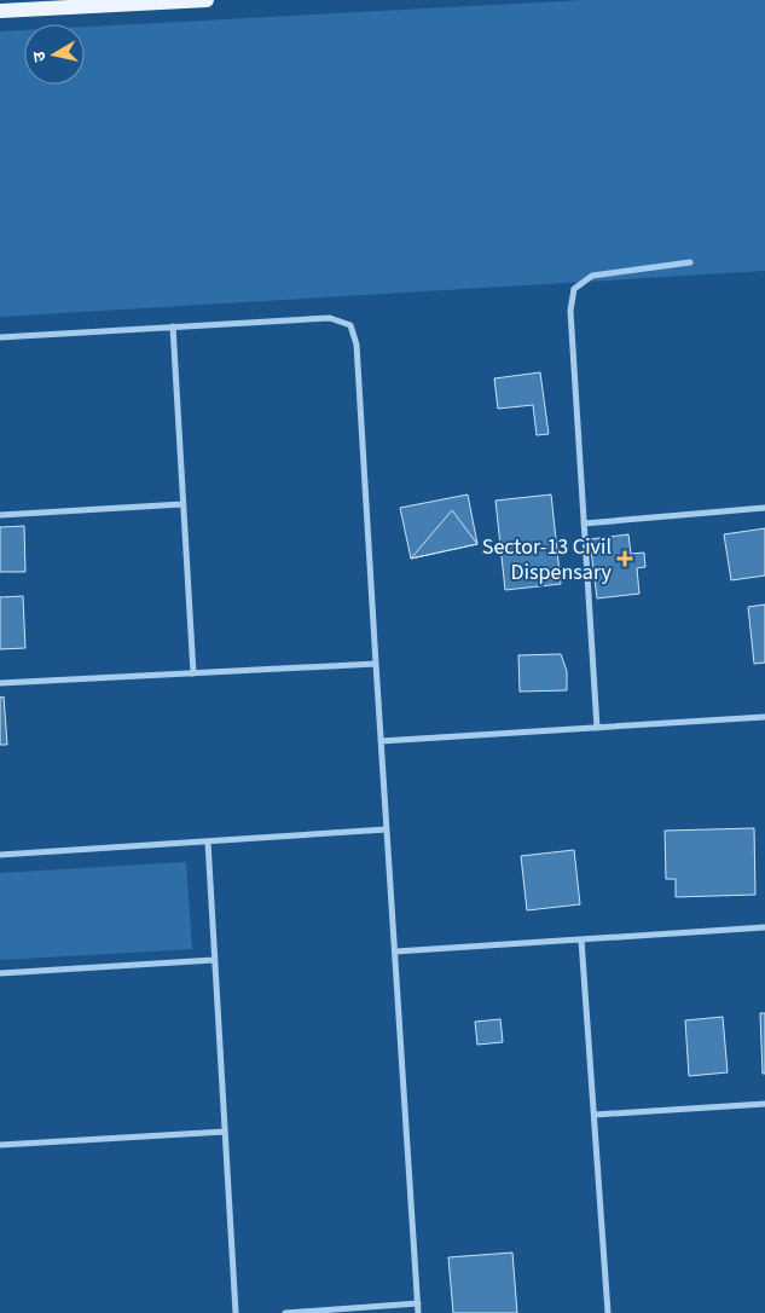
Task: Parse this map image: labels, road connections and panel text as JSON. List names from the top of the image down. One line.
{"places":{"health":["Sector-13 Civil Dispensary"]},"north":"left"}
